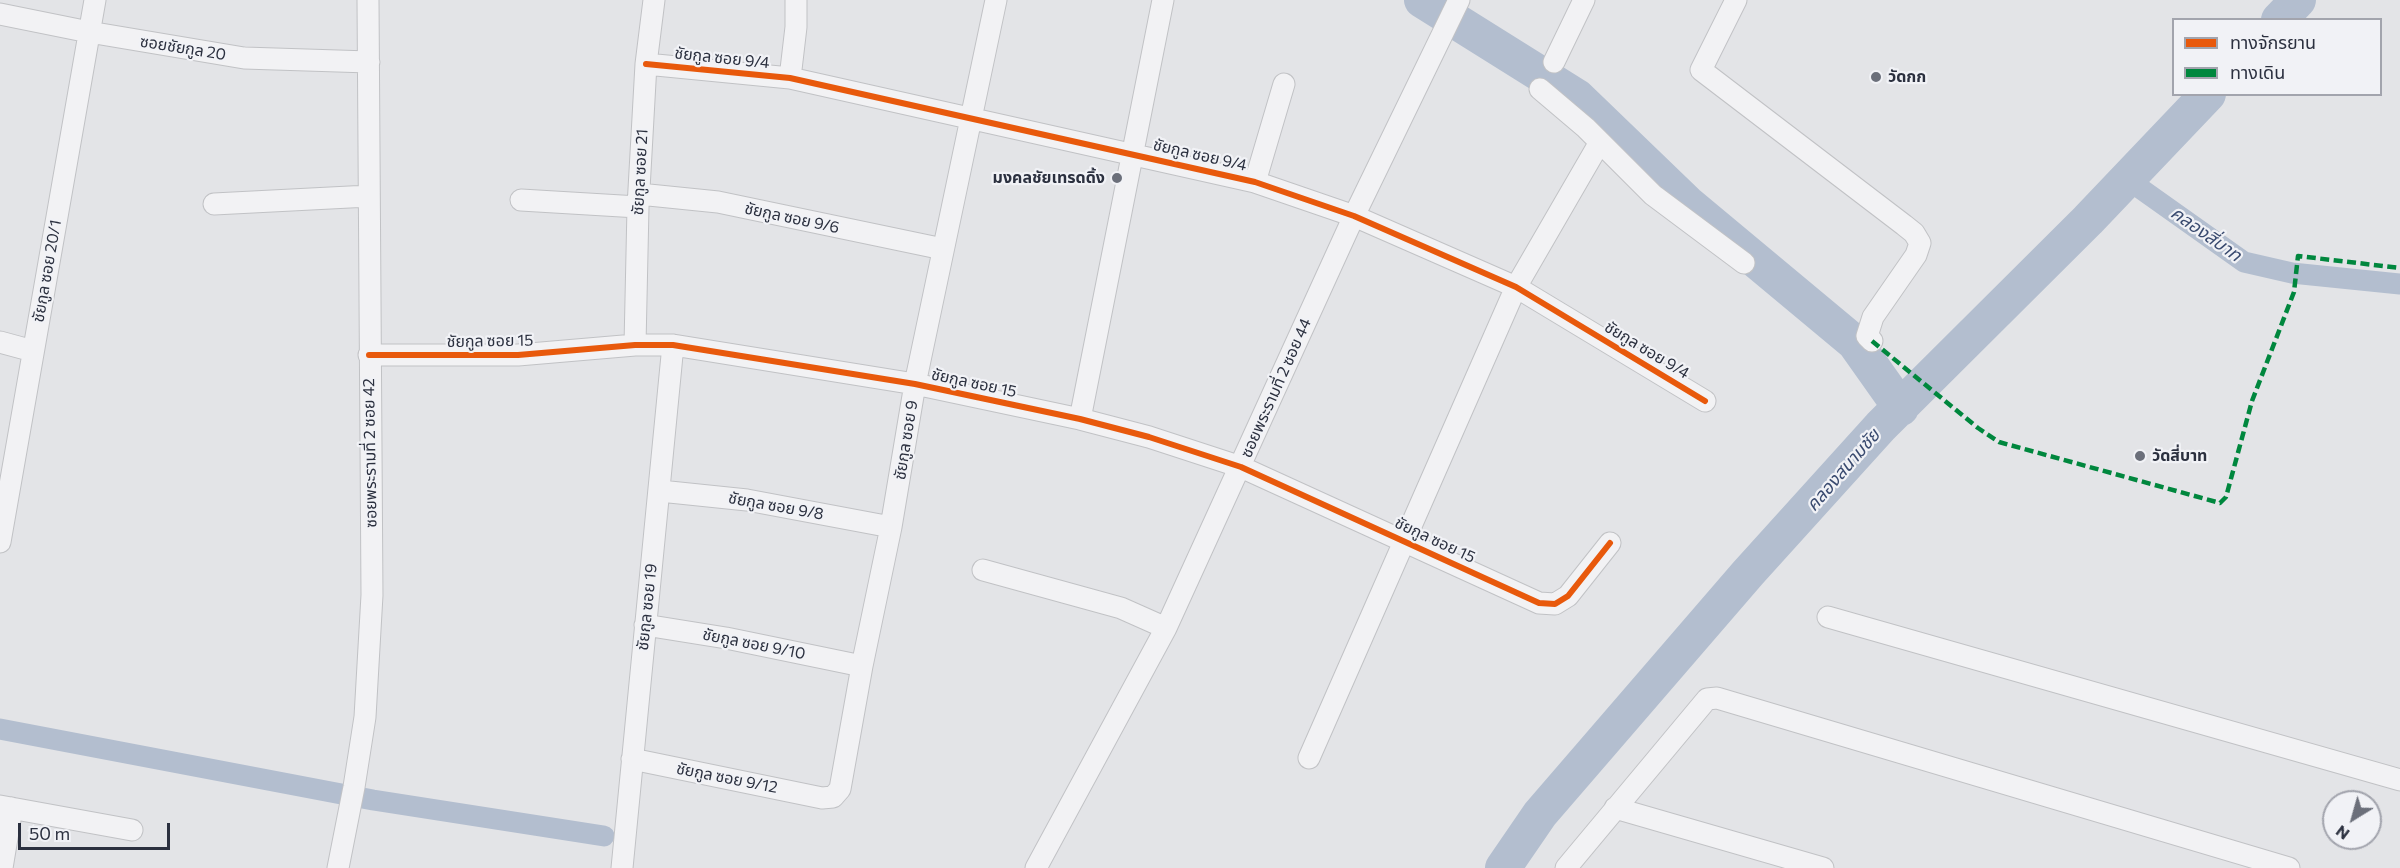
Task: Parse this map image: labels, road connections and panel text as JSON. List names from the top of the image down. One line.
{"streets":{"street":["ซอยชัยกูล 20","ชัยกูล ซอย 9/4","ชัยกูล ซอย 21","ชัยกูล ซอย 9/6","ชัยกูล ซอย 20/1","ชัยกูล ซอย 15","ซอยพระรามที่ 2 ซอย 44","ชัยกูล ซอย 9","ซอยพระรามที่ 2 ซอย 42","ชัยกูล ซอย 9/8","ชัยกูล ซอย 19","ชัยกูล ซอย 9/10","ชัยกูล ซอย 9/12"]},"crossings":[["ซอยชัยกูล 20","ชัยกูล ซอย 20/1"],["ซอยชัยกูล 20","ซอยพระรามที่ 2 ซอย 42"],["ชัยกูล ซอย 9/4","ชัยกูล ซอย 21"],["ชัยกูล ซอย 9/4","ซอยพระรามที่ 2 ซอย 44"],["ชัยกูล ซอย 9/4","ชัยกูล ซอย 9"],["ชัยกูล ซอย 21","ชัยกูล ซอย 9/6"],["ชัยกูล ซอย 21","ชัยกูล ซอย 15"],["ชัยกูล ซอย 9/6","ชัยกูล ซอย 9"],["ชัยกูล ซอย 15","ซอยพระรามที่ 2 ซอย 44"],["ชัยกูล ซอย 15","ชัยกูล ซอย 9"],["ชัยกูล ซอย 15","ซอยพระรามที่ 2 ซอย 42"],["ชัยกูล ซอย 15","ชัยกูล ซอย 19"],["ชัยกูล ซอย 9","ชัยกูล ซอย 9/8"],["ชัยกูล ซอย 9","ชัยกูล ซอย 9/10"],["ชัยกูล ซอย 9","ชัยกูล ซอย 9/12"],["ชัยกูล ซอย 9/8","ชัยกูล ซอย 19"],["ชัยกูล ซอย 19","ชัยกูล ซอย 9/10"],["ชัยกูล ซอย 19","ชัยกูล ซอย 9/12"]],"water":["คลองสี่บาท","คลองสนามชัย"],"places":["วัดกก","มงคลชัยเทรดดิ้ง","วัดสี่บาท"],"legend":["ทางจักรยาน","ทางเดิน"],"scale_bar":"50 m","north":"bottom left"}
